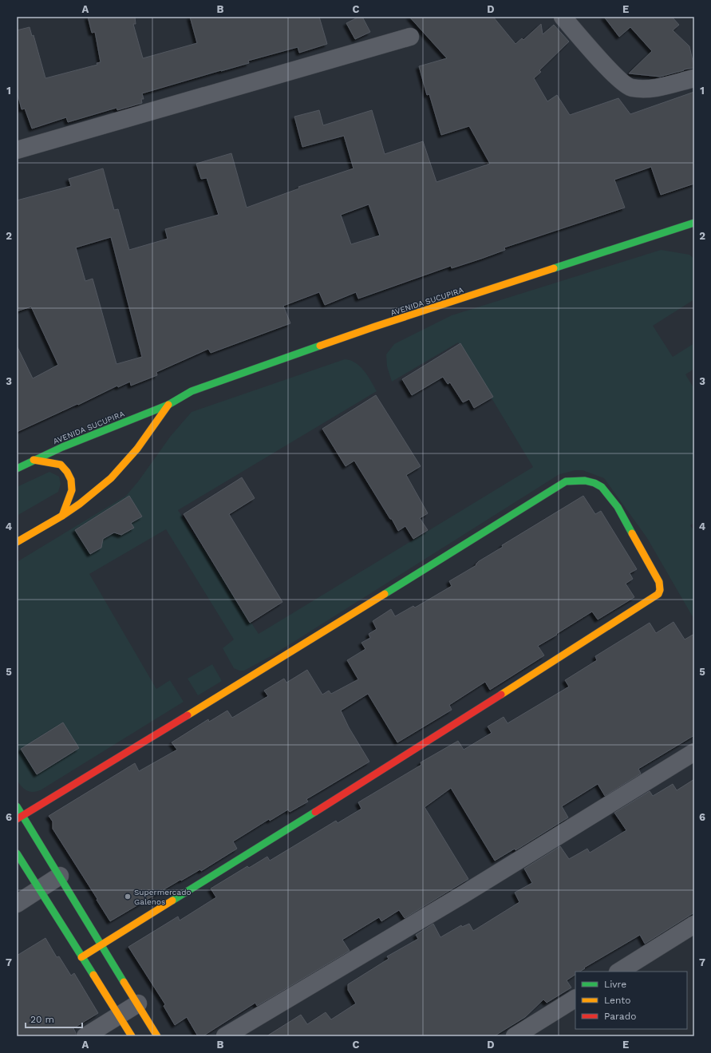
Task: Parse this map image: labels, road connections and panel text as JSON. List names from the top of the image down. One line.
{"streets":{"street":["AVENIDA SUCUPIRA"]},"places":["Supermercado Galenos"],"legend":["Livre","Lento","Parado"],"scale_bar":"20 m","grid":{"columns":["A","B","C","D","E"],"rows":["1","2","3","4","5","6","7"]}}
